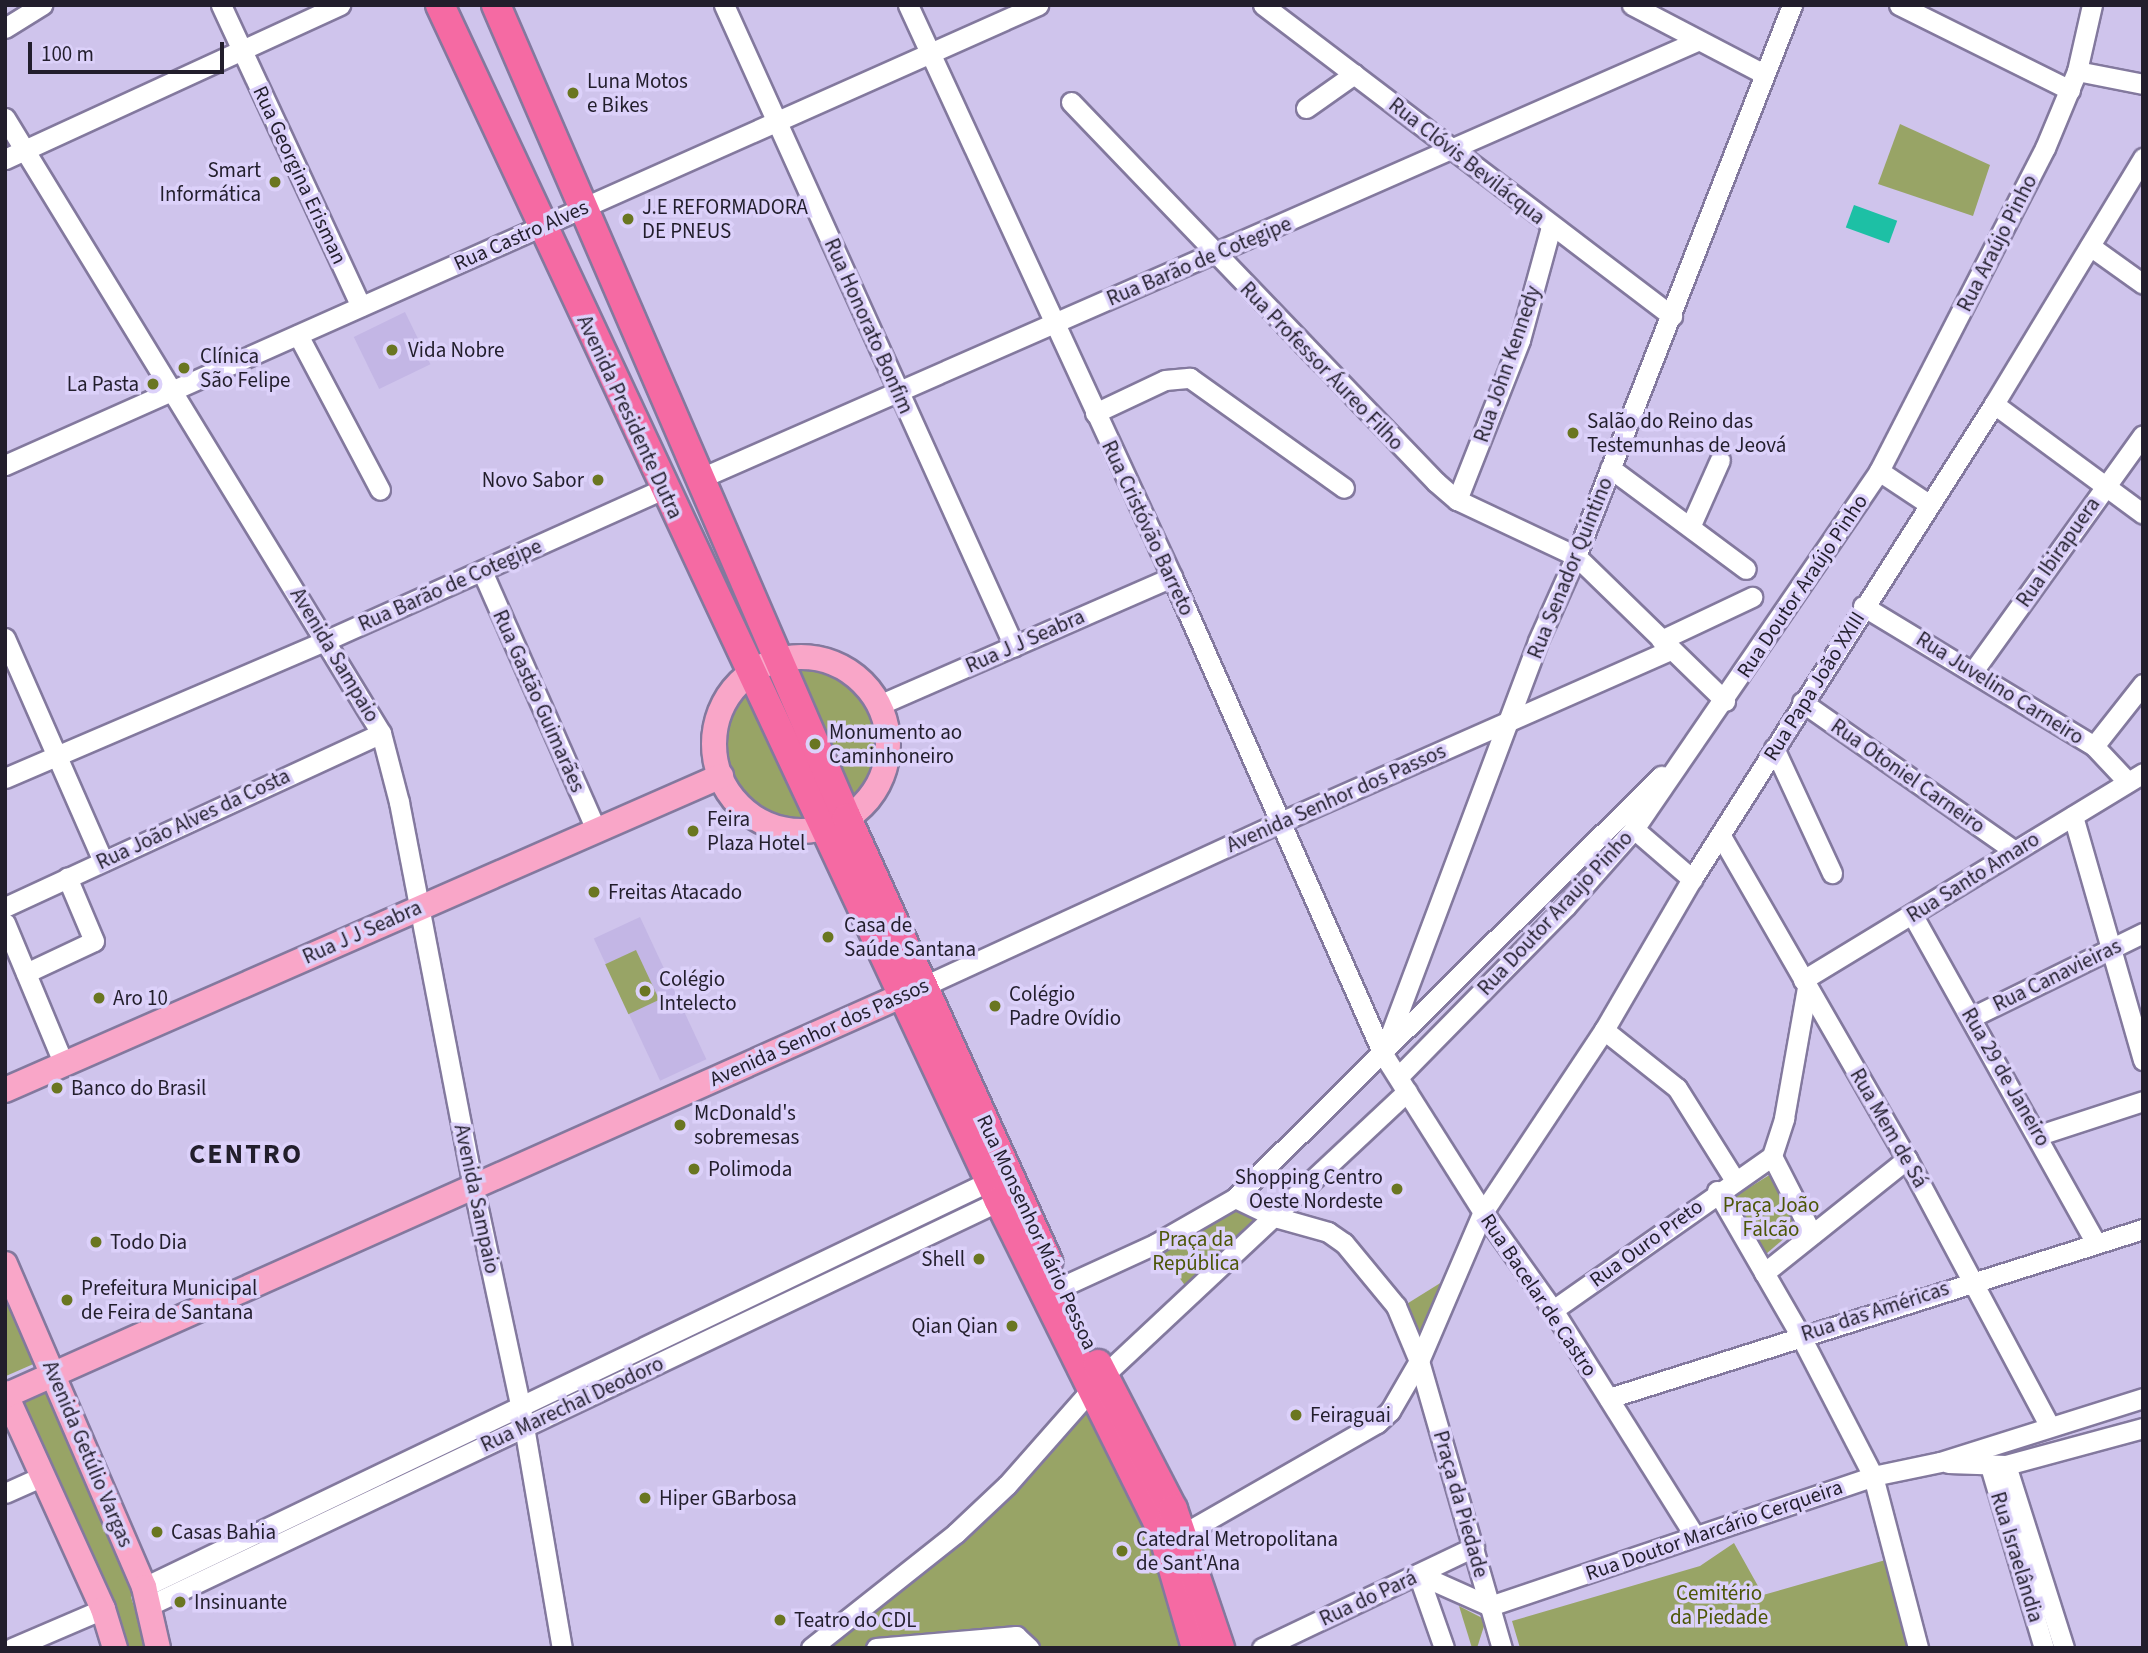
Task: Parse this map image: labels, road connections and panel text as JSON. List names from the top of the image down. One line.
{"streets":{"highway":["Avenida Presidente Dutra","Rua Monsenhor Mário Pessoa"],"main road":["Rua J J Seabra","Avenida Senhor dos Passos","Avenida Getúlio Vargas"],"street":["Rua Clóvis Bevilácqua","Rua Georgina Erisman","Rua Castro Alves","Rua Araújo Pinho","Rua Barão de Cotegipe","Rua Honorato Bonfim","Rua John Kennedy","Rua Professor Áureo Filho","Rua Cristóvão Barreto","Rua Ibirapuera","Rua Senador Quintino","Rua Doutor Araújo Pinho","Avenida Sampaio","Rua Papa João XXIII","Rua Juvelino Carneiro","Rua Gastão Guimarães","Rua Otoniel Carneiro","Rua João Alves da Costa","Rua Santo Amaro","Rua Doutor Araujo Pinho","Rua Canavieiras","Rua 29 de Janeiro","Rua Mem de Sá","Rua Ouro Preto","Rua Bacelar de Castro","Rua das Américas","Rua Marechal Deodoro","Praça da Piedade","Rua Doutor Marcário Cerqueira","Rua Israelândia","Rua do Pará"]},"crossings":[["Rua Clóvis Bevilácqua","Rua Barão de Cotegipe"],["Rua Clóvis Bevilácqua","Rua John Kennedy"],["Rua Clóvis Bevilácqua","Rua Senador Quintino"],["Rua Georgina Erisman","Rua Castro Alves"],["Rua Castro Alves","Rua Honorato Bonfim"],["Rua Castro Alves","Avenida Presidente Dutra"],["Rua Castro Alves","Rua Cristóvão Barreto"],["Rua Castro Alves","Avenida Sampaio"],["Rua Araújo Pinho","Rua Doutor Araújo Pinho"],["Rua Barão de Cotegipe","Rua Honorato Bonfim"],["Rua Barão de Cotegipe","Rua Professor Áureo Filho"],["Rua Barão de Cotegipe","Avenida Presidente Dutra"],["Rua Barão de Cotegipe","Rua Cristóvão Barreto"],["Rua Barão de Cotegipe","Avenida Sampaio"],["Rua Barão de Cotegipe","Rua Gastão Guimarães"],["Rua Honorato Bonfim","Rua J J Seabra"],["Rua John Kennedy","Rua Professor Áureo Filho"],["Rua Professor Áureo Filho","Rua Senador Quintino"],["Rua Professor Áureo Filho","Rua Doutor Araújo Pinho"],["Rua Professor Áureo Filho","Avenida Senhor dos Passos"],["Rua Professor Áureo Filho","Rua Doutor Araujo Pinho"],["Avenida Presidente Dutra","Rua Monsenhor Mário Pessoa"],["Rua Cristóvão Barreto","Rua Senador Quintino"],["Rua Cristóvão Barreto","Rua J J Seabra"],["Rua Cristóvão Barreto","Avenida Senhor dos Passos"],["Rua Cristóvão Barreto","Rua Doutor Araujo Pinho"],["Rua Cristóvão Barreto","Rua Bacelar de Castro"],["Rua Ibirapuera","Rua Juvelino Carneiro"],["Rua Senador Quintino","Avenida Senhor dos Passos"],["Rua Senador Quintino","Rua Doutor Araujo Pinho"],["Rua Senador Quintino","Rua Bacelar de Castro"],["Rua Doutor Araújo Pinho","Rua Doutor Araujo Pinho"],["Rua J J Seabra","Avenida Sampaio"],["Rua J J Seabra","Rua Gastão Guimarães"],["Avenida Sampaio","Avenida Senhor dos Passos"],["Avenida Sampaio","Rua João Alves da Costa"],["Avenida Sampaio","Rua Marechal Deodoro"],["Rua Papa João XXIII","Rua Juvelino Carneiro"],["Rua Papa João XXIII","Rua Otoniel Carneiro"],["Rua Papa João XXIII","Rua Mem de Sá"],["Rua Papa João XXIII","Rua Monsenhor Mário Pessoa"],["Rua Papa João XXIII","Rua Bacelar de Castro"],["Rua Papa João XXIII","Praça da Piedade"],["Rua Juvelino Carneiro","Rua Santo Amaro"],["Rua Otoniel Carneiro","Rua Santo Amaro"],["Avenida Senhor dos Passos","Rua Monsenhor Mário Pessoa"],["Avenida Senhor dos Passos","Avenida Getúlio Vargas"],["Rua Santo Amaro","Rua 29 de Janeiro"],["Rua Santo Amaro","Rua Mem de Sá"],["Rua Doutor Araujo Pinho","Rua Bacelar de Castro"],["Rua Canavieiras","Rua 29 de Janeiro"],["Rua 29 de Janeiro","Rua das Américas"],["Rua Mem de Sá","Rua das Américas"],["Rua Mem de Sá","Rua Doutor Marcário Cerqueira"],["Rua Monsenhor Mário Pessoa","Rua Marechal Deodoro"],["Rua Ouro Preto","Rua Bacelar de Castro"],["Rua Bacelar de Castro","Rua das Américas"],["Rua Bacelar de Castro","Rua Doutor Marcário Cerqueira"],["Rua Marechal Deodoro","Avenida Getúlio Vargas"],["Praça da Piedade","Rua Doutor Marcário Cerqueira"],["Praça da Piedade","Rua do Pará"],["Rua Doutor Marcário Cerqueira","Rua Israelândia"]],"districts":["CENTRO"],"parks":["Praça João Falcão","Praça da República","Cemitério da Piedade"],"places":["Luna Motos e Bikes","Smart Informática","J.E REFORMADORA DE PNEUS","Vida Nobre","Clínica São Felipe","La Pasta","Salão do Reino das Testemunhas de Jeová","Novo Sabor","Monumento ao Caminhoneiro","Feira Plaza Hotel","Freitas Atacado","Casa de Saúde Santana","Colégio Intelecto","Aro 10","Colégio Padre Ovídio","Banco do Brasil","McDonald's sobremesas","Polimoda","Shopping Centro Oeste Nordeste","Todo Dia","Shell","Prefeitura Municipal de Feira de Santana","Qian Qian","Feiraguai","Hiper GBarbosa","Casas Bahia","Catedral Metropolitana de Sant'Ana","Insinuante","Teatro do CDL"],"scale_bar":"100 m"}
